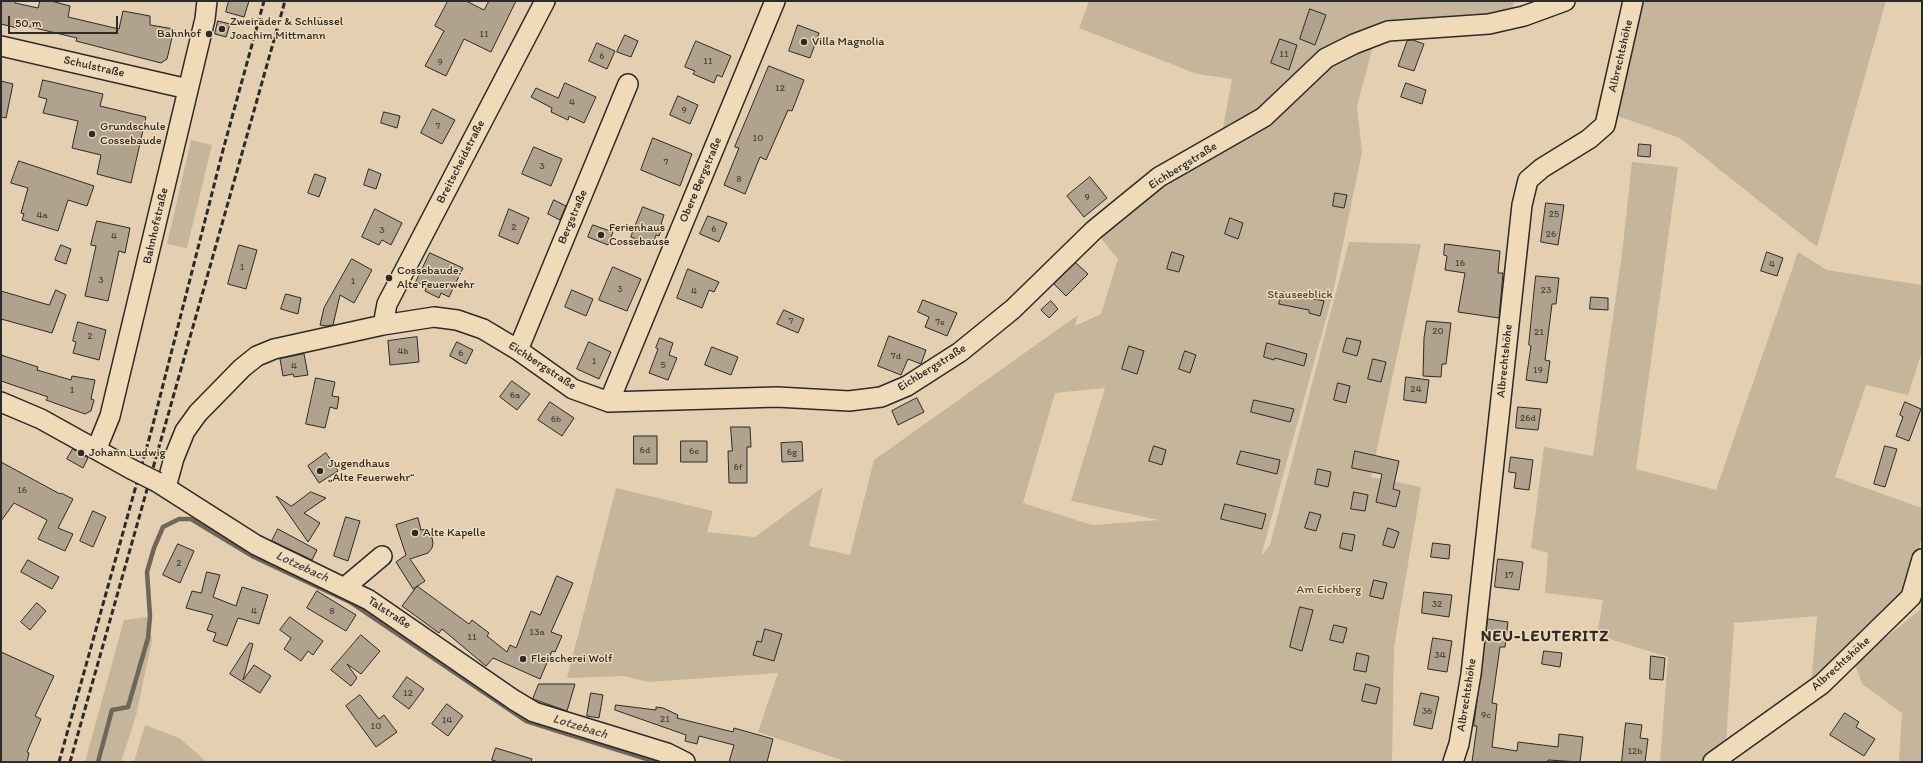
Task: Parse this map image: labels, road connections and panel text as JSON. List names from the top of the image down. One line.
{"streets":{"street":["Albrechtshöhe","Schulstraße","Breitscheidstraße","Eichbergstraße","Obere Bergstraße","Bergstraße","Bahnhofstraße","Talstraße"]},"crossings":[["Schulstraße","Bahnhofstraße"],["Breitscheidstraße","Eichbergstraße"],["Eichbergstraße","Obere Bergstraße"],["Eichbergstraße","Bergstraße"],["Eichbergstraße","Talstraße"],["Bahnhofstraße","Talstraße"]],"districts":["NEU-LEUTERITZ"],"water":["Lotzebach"],"parks":["Stauseeblick","Am Eichberg"],"places":["Zweiräder & Schlüssel Joachim Mittmann","Bahnhof","Villa Magnolia","Grundschule Cossebaude","Ferienhaus Cossebause","Cossebaude, Alte Feuerwehr","Johann Ludwig","Jugendhaus „Alte Feuerwehr“","Alte Kapelle","Fleischerei Wolf"],"house_numbers":["11","11","6","11","9","12","4","9","7","10","7","3","8","9","25","4a","2","6","3","26","4","16","4","1","3","1","3","23","4","7","7e","20","21","2","4b","6","7d","1","5","4","19","24","1","6a","26d","6b","6d","6e","6g","6f","16","2","17","32","4","8","13a","11","34","12","36","9c","21","14","10","12b"],"scale_bar":"50 m"}
